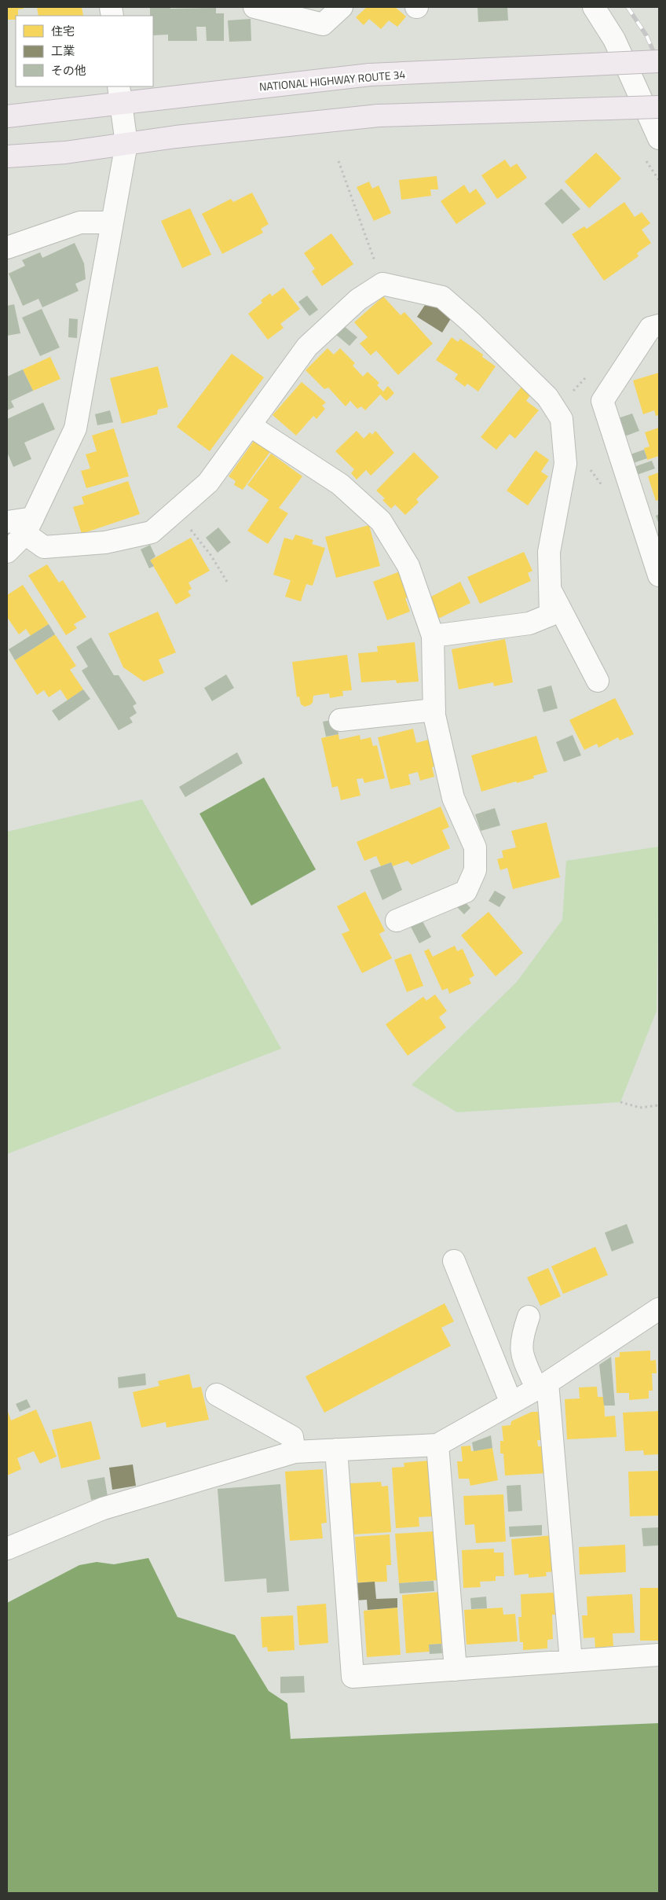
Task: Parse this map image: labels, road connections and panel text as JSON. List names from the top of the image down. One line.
{"streets":{"highway":["NATIONAL HIGHWAY ROUTE 34"]},"legend":["住宅","工業","その他"]}
